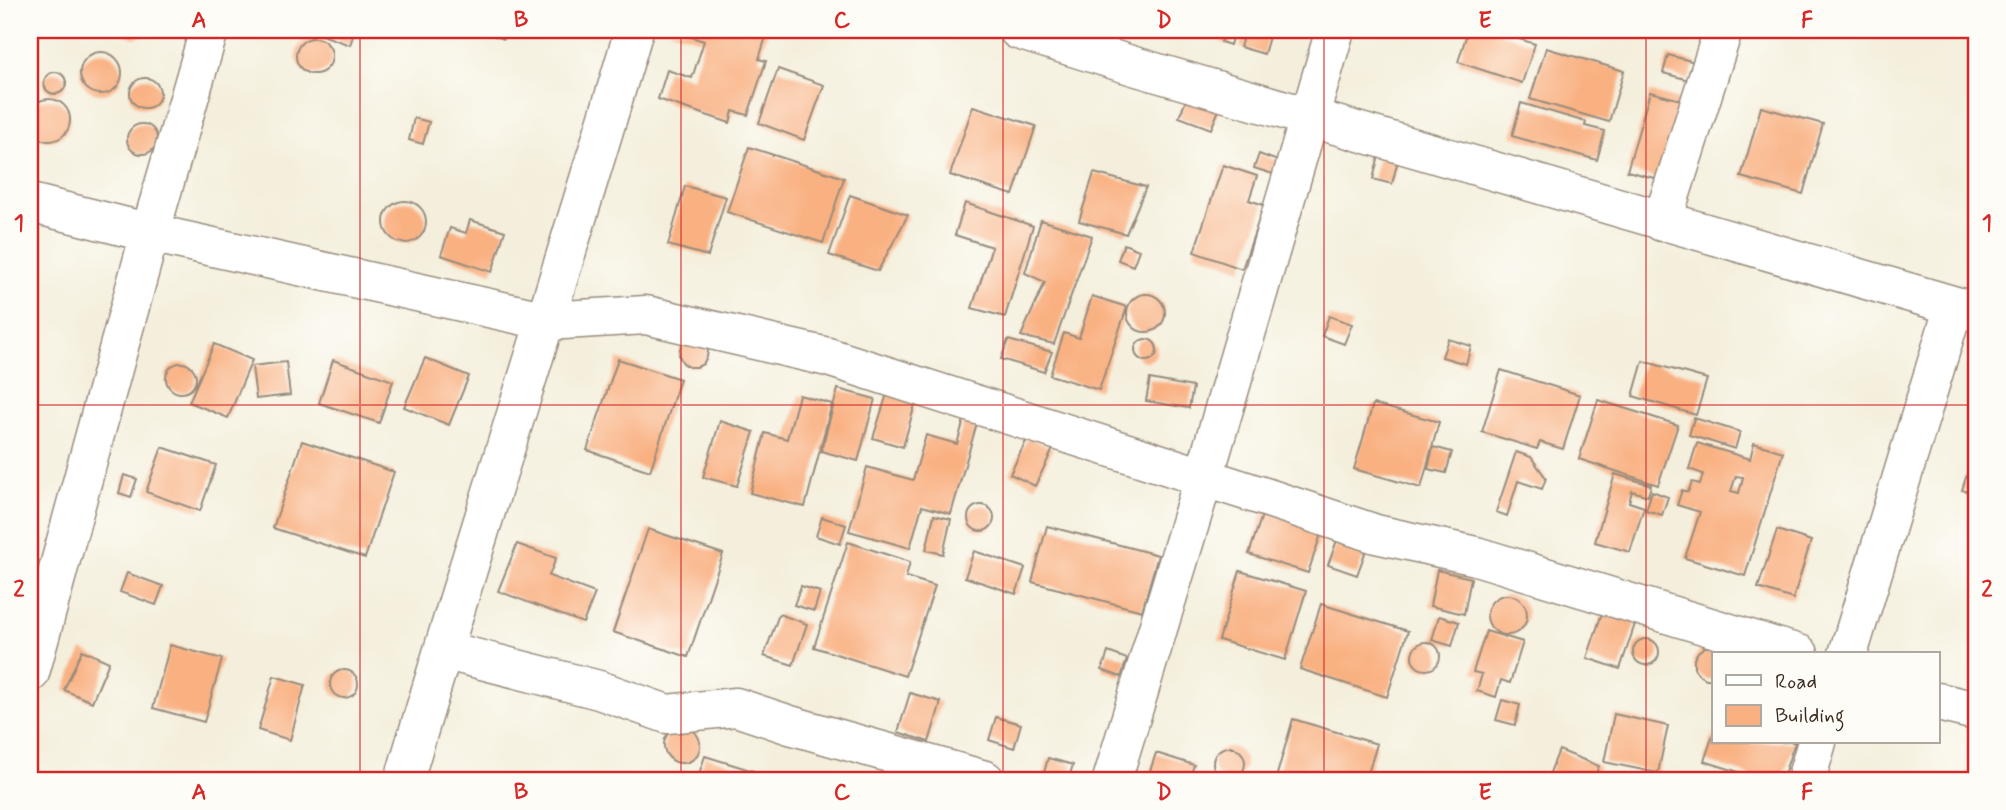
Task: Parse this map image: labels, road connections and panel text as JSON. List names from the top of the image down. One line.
{"legend":["Road","Building"],"grid":{"columns":["A","B","C","D","E","F"],"rows":["1","2"]}}
